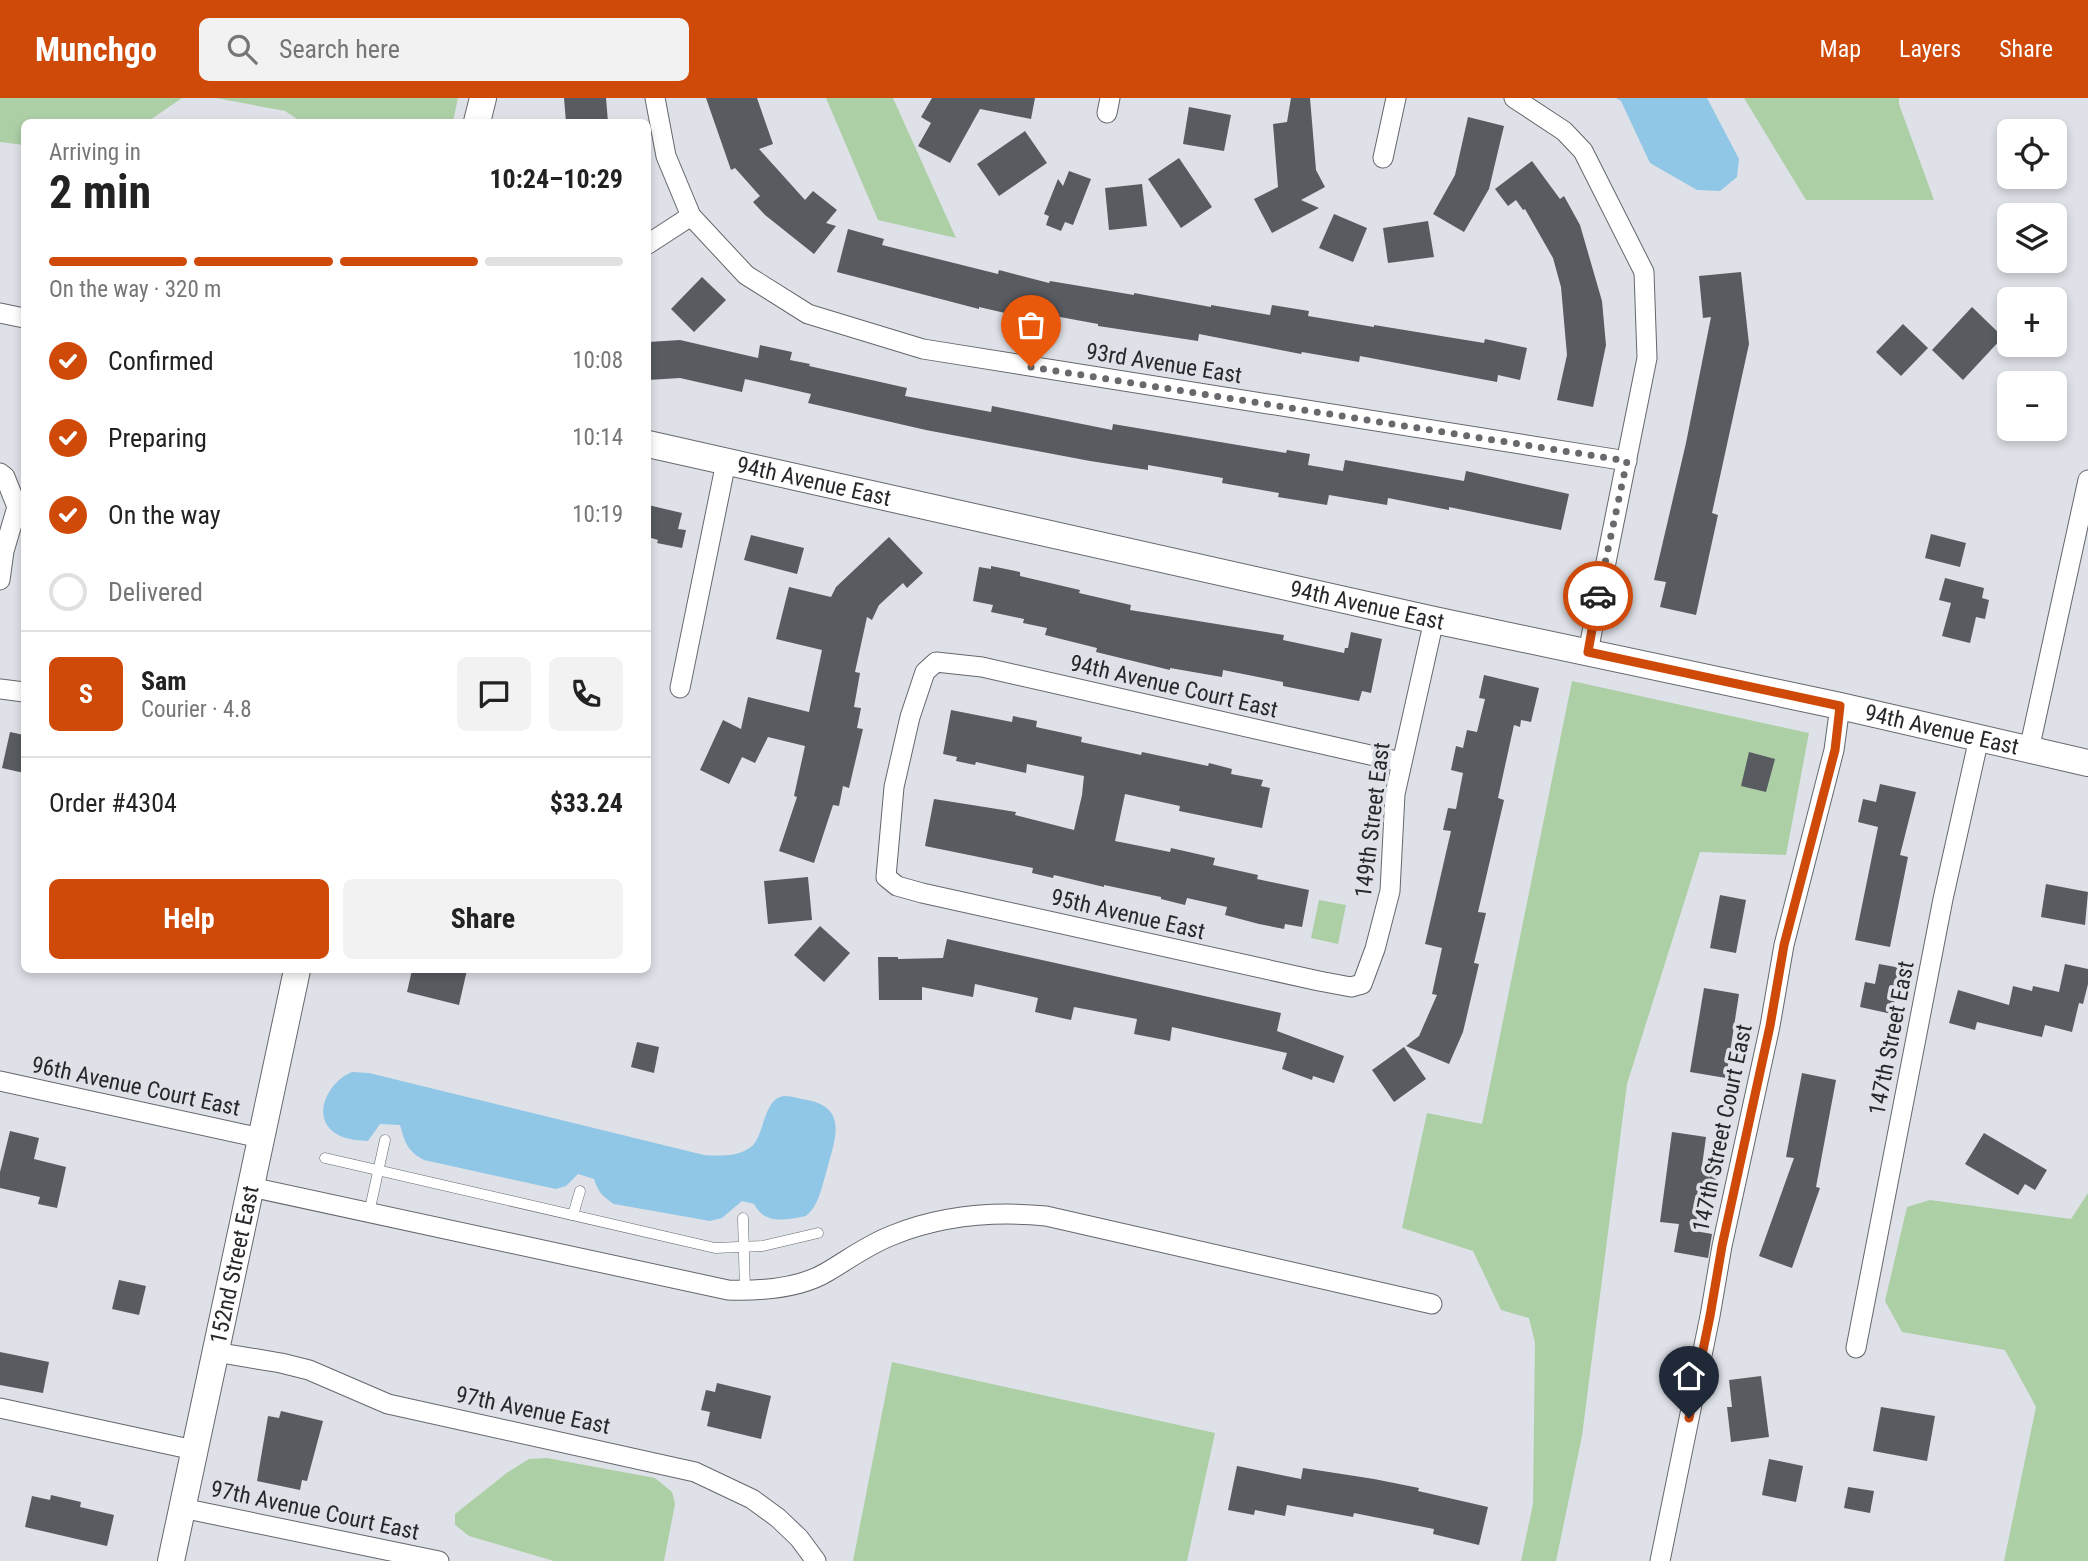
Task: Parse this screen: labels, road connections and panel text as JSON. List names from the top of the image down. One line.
{"streets":{"main road":["94th Avenue East","152nd Street East"],"street":["93rd Avenue East","94th Avenue Court East","149th Street East","95th Avenue East","147th Street East","96th Avenue Court East","147th Street Court East","97th Avenue East","97th Avenue Court East"]},"crossings":[["94th Avenue East","149th Street East"],["94th Avenue East","147th Street East"],["94th Avenue East","147th Street Court East"],["94th Avenue Court East","149th Street East"],["94th Avenue Court East","95th Avenue East"],["149th Street East","95th Avenue East"],["96th Avenue Court East","152nd Street East"],["152nd Street East","97th Avenue East"],["152nd Street East","97th Avenue Court East"]],"page":{"header":"Munchgo","search":"Search here","nav":["Map","Layers","Share"],"map_buttons":["+","−"],"heading":["2 min","Arriving in","10:24–10:29"],"panel":["Sam","Courier · 4.8","Order #4304","$33.24"],"bar":"On the way · 320 m","list":[["Confirmed","10:08"],["Preparing","10:14"],["On the way","10:19"],"Delivered"],"round":"S","buttons":["Help","Share"]}}
